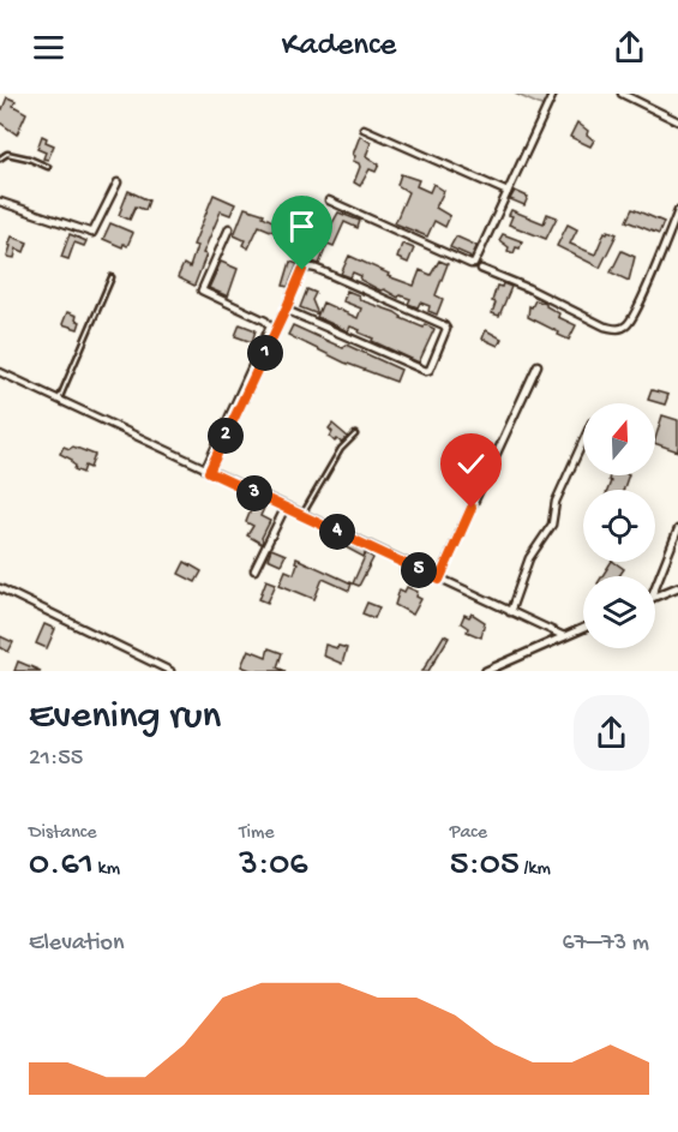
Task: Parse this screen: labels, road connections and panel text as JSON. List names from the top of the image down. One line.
{"north":"top","page":{"header":"Kadence","pins":["1","2","3","4","5"],"heading":["Evening run","21:55"],"stats":[["Distance","0.61 km"],["Time","3:06"],["Pace","5:05 /km"]],"chart":["Elevation","67–73 m"]}}
